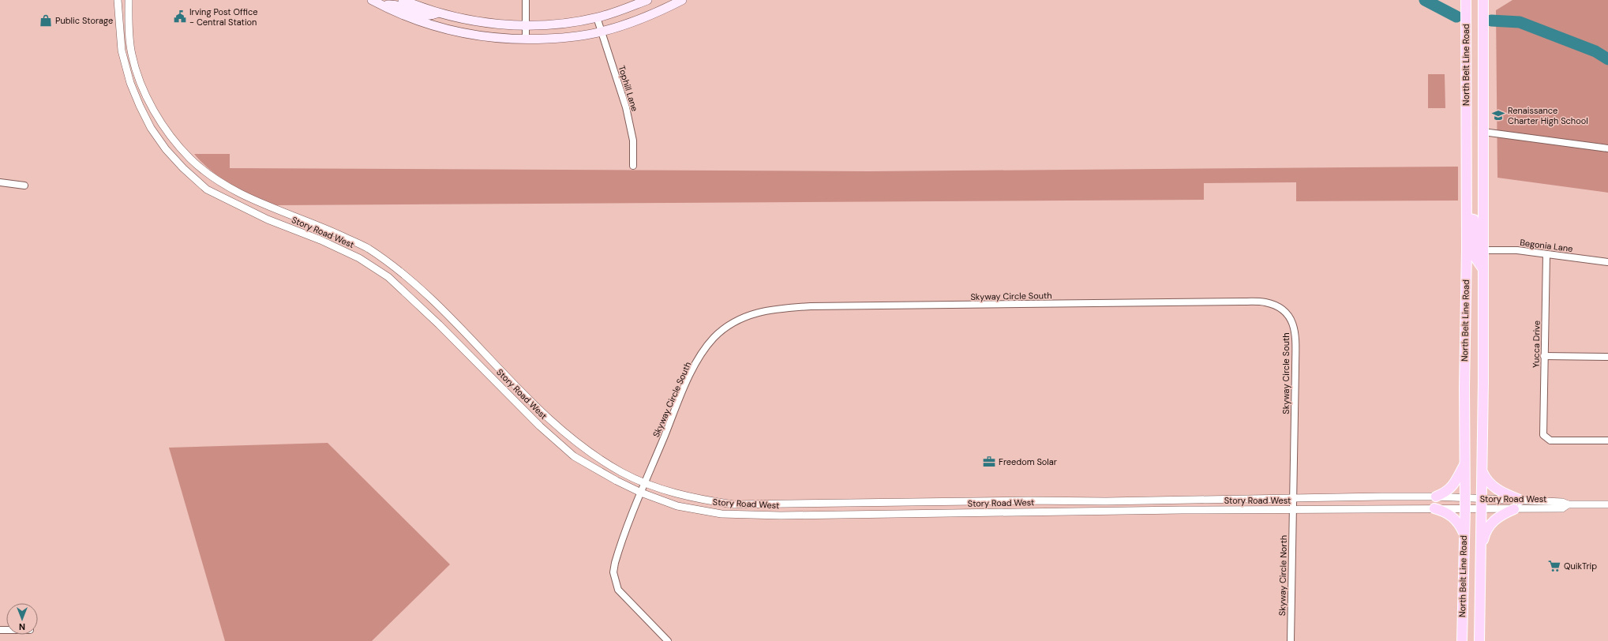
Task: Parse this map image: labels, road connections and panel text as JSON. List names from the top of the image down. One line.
{"streets":{"main road":["North Belt Line Road"],"street":["Tophill Lane","Story Road West","Begonia Lane","Skyway Circle South","Yucca Drive","Skyway Circle North"]},"crossings":[["North Belt Line Road","Story Road West"],["North Belt Line Road","Begonia Lane"],["Story Road West","Skyway Circle South"],["Story Road West","Skyway Circle North"],["Begonia Lane","Yucca Drive"],["Skyway Circle South","Skyway Circle North"]],"places":{"public building":["Irving Post Office - Central Station"],"shop":["Public Storage"],"school or university":["Renaissance Charter High School"],"office":["Freedom Solar"],"supermarket":["QuikTrip"]},"north":"bottom"}
